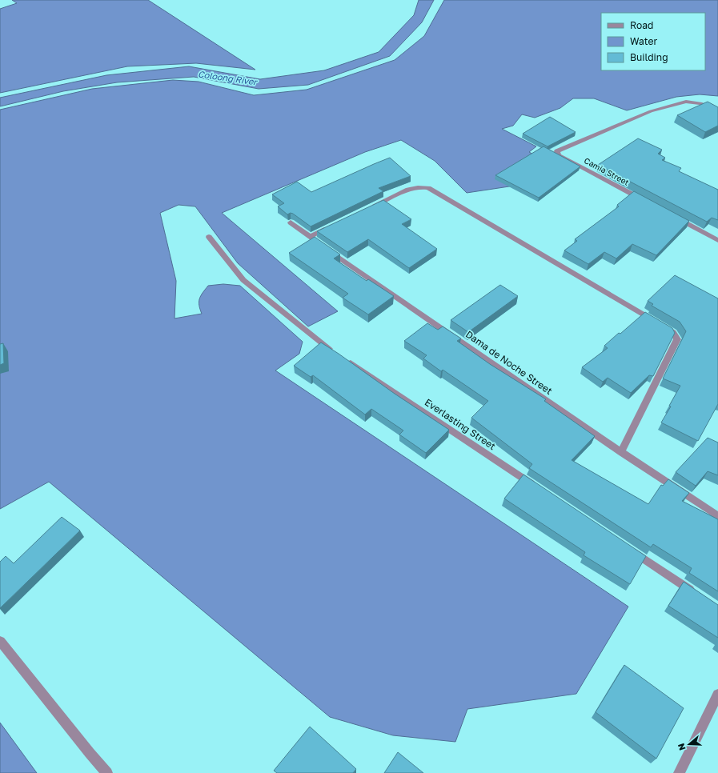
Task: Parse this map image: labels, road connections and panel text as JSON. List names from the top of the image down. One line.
{"streets":{"street":["Camia Street","Dama de Noche Street","Everlasting Street"]},"water":["Coloong River"],"legend":["Road","Water","Building"],"north":"left"}
